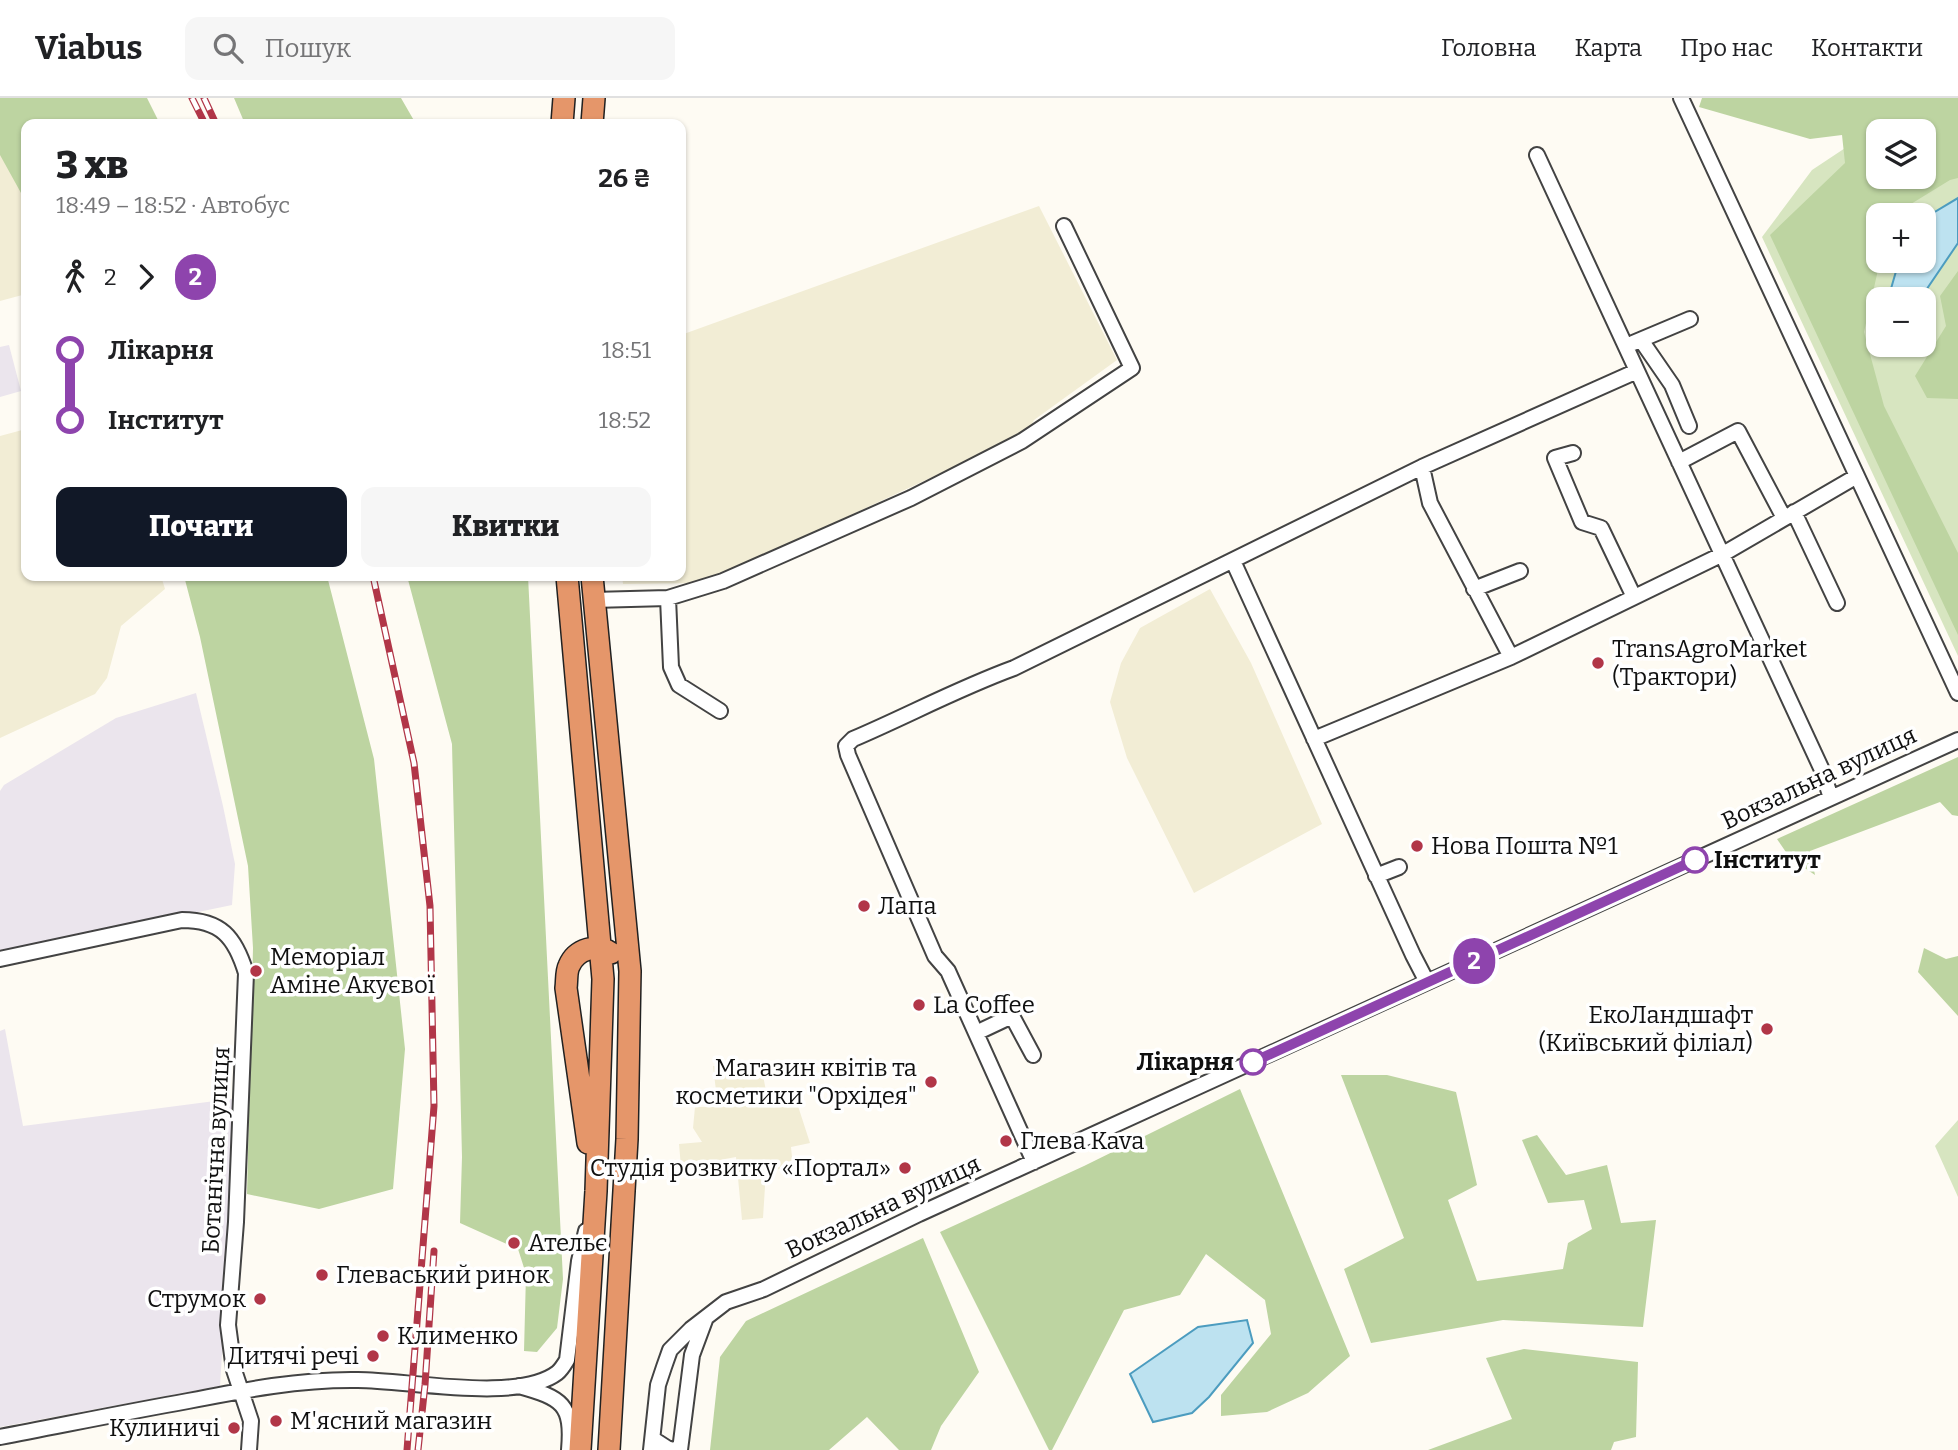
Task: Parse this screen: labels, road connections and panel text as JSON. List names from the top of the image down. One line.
{"streets":{"street":["Вокзальна вулиця","Ботанічна вулиця"]},"places":["TransAgroMarket (Трактори)","Нова Пошта №1","Інститут","Лапа","Меморіал Аміне Акуєвої","La Coffee","ЕкоЛандшафт (Київський філіал)","Лікарня","Магазин квітів та косметики \"Орхідея\"","Глева Kava","Студія розвитку «Портал»","Ательє","Глеваський ринок","Струмок","Клименко","Дитячі речі","М'ясний магазин","Кулиничі"],"lines":["bus line 2"],"page":{"header":"Viabus","search":"Пошук","nav":["Головна","Карта","Про нас","Контакти"],"on_map":"2","map_buttons":["+","−"],"heading":["3 хв","18:49 – 18:52 · Автобус","26 ₴"],"legs":["2","2"],"list":[{"name":"Лікарня","value":"18:51"},{"name":"Інститут","value":"18:52"}],"buttons":["Почати","Квитки"]}}
